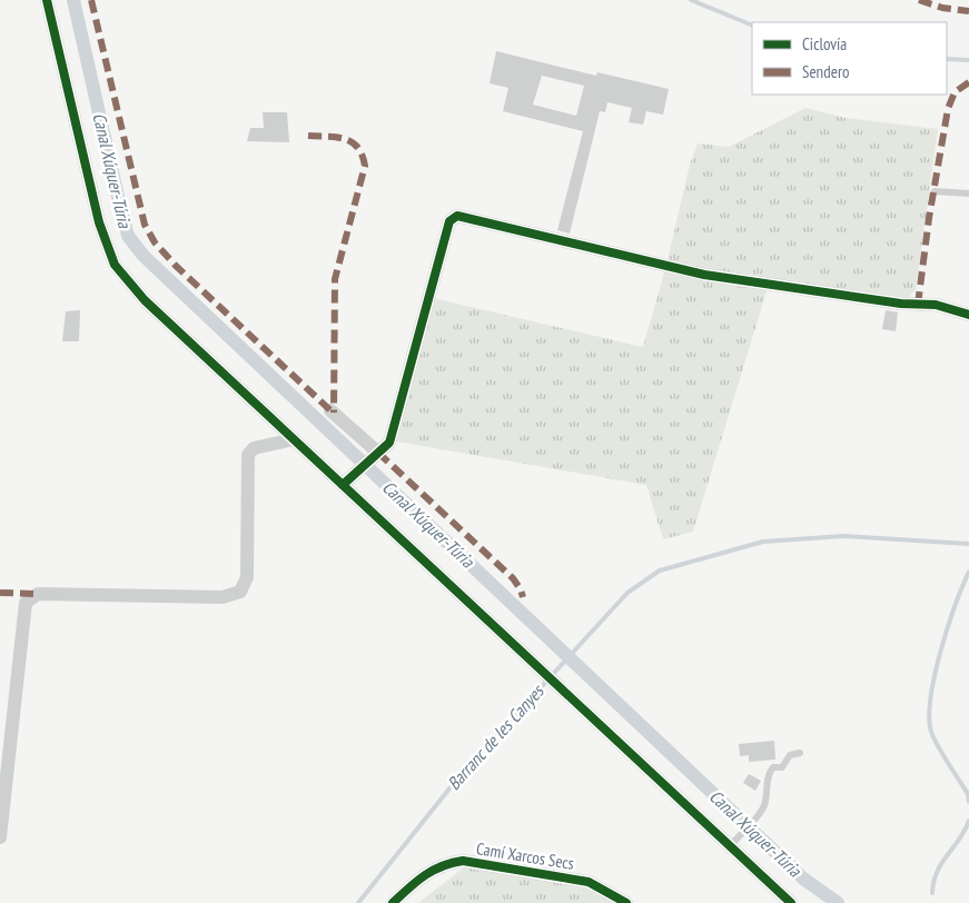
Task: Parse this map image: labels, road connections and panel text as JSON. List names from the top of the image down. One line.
{"streets":{"street":["Camí Xarcos Secs"]},"water":["Canal Xúquer-Túria","Barranc de les Canyes"],"legend":["Ciclovía","Sendero"]}
